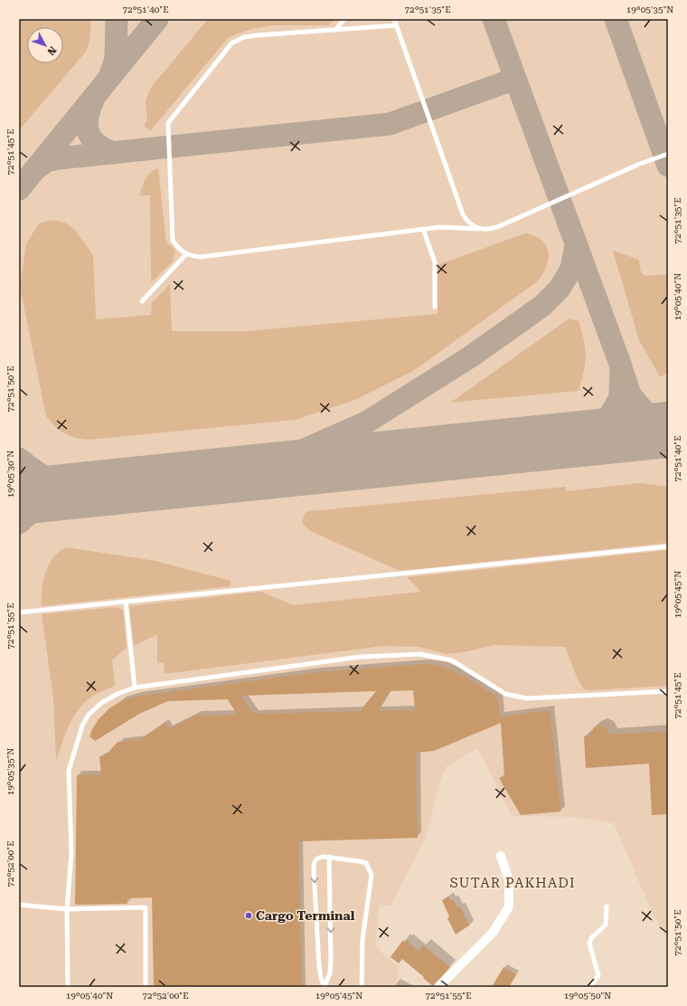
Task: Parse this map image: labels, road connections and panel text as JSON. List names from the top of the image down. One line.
{"districts":["SUTAR PAKHADI"],"places":["Cargo Terminal"],"north":"bottom right","coordinates":["72°51'40\"E","72°51'35\"E","19°05'35\"N","72°51'45\"E","19°05'40\"N","72°51'50\"E","19°05'30\"N","19°05'45\"N","72°51'55\"E","72°52'00\"E","19°05'50\"N"]}
